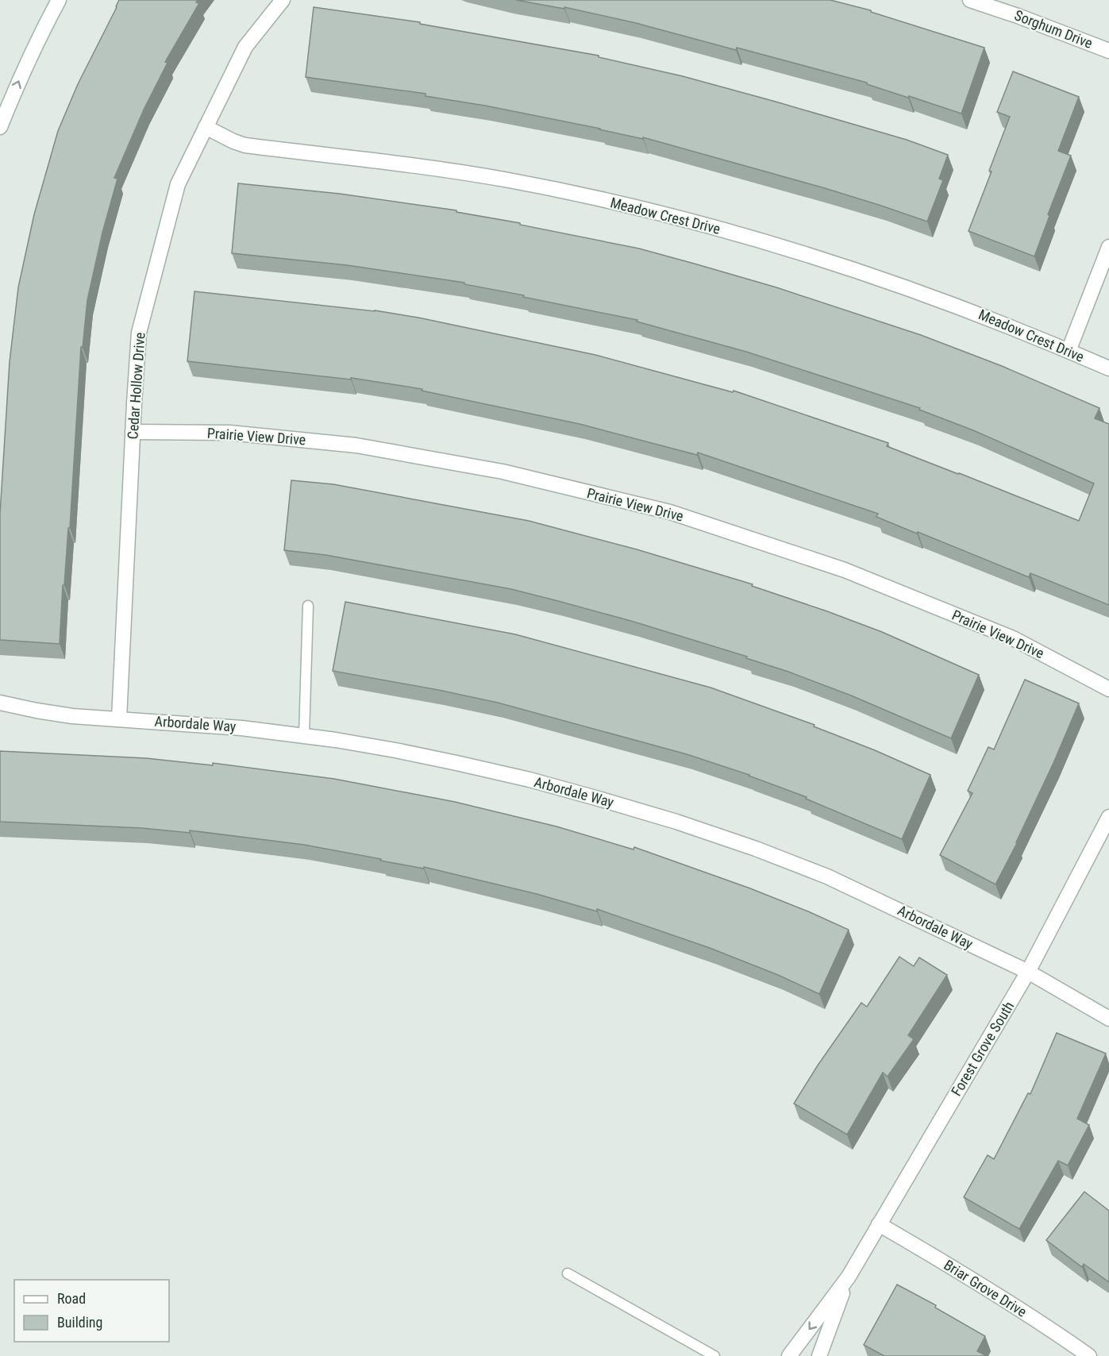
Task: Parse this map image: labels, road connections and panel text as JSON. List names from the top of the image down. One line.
{"streets":{"street":["Sorghum Drive","Meadow Crest Drive","Cedar Hollow Drive","Prairie View Drive","Arbordale Way","Forest Grove South","Briar Grove Drive"]},"crossings":[["Meadow Crest Drive","Cedar Hollow Drive"],["Cedar Hollow Drive","Prairie View Drive"],["Cedar Hollow Drive","Arbordale Way"],["Arbordale Way","Forest Grove South"],["Forest Grove South","Briar Grove Drive"]],"legend":["Road","Building"]}
